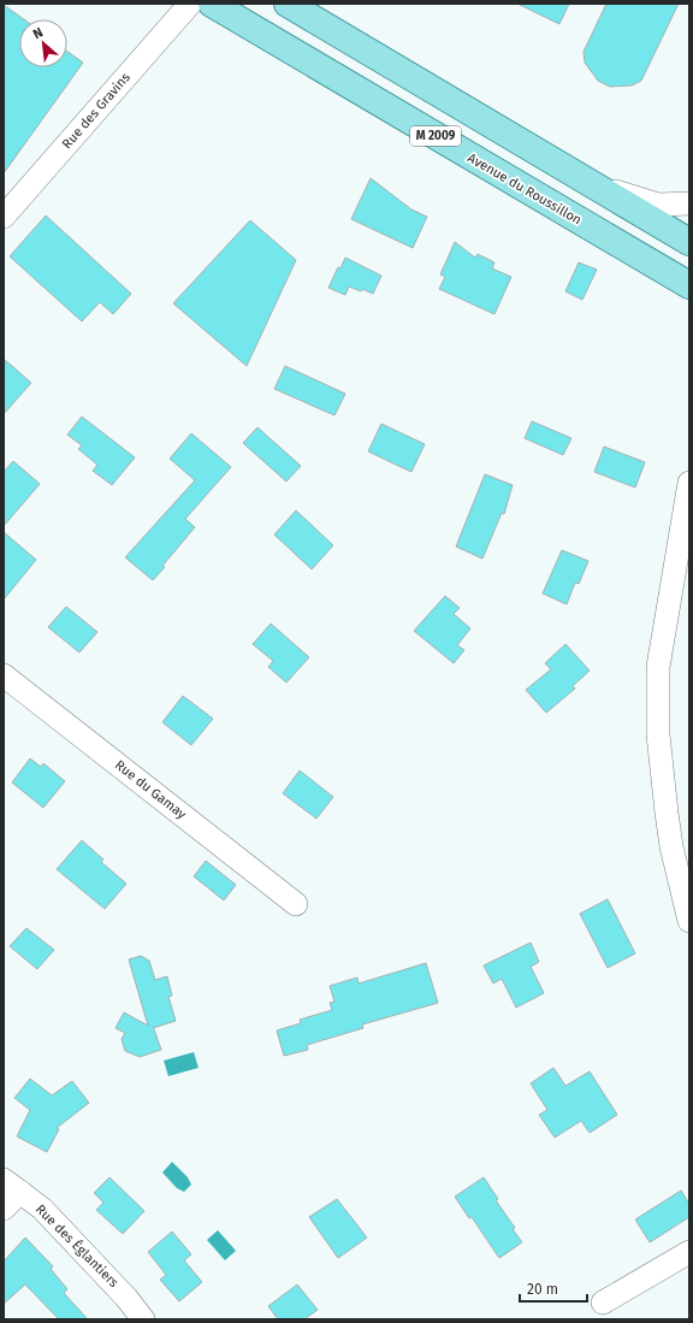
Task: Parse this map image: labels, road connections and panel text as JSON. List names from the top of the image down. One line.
{"streets":{"main road":["M 2009","Avenue du Roussillon"],"street":["Rue des Gravins","Rue du Gamay","Rue des Églantiers"]},"scale_bar":"20 m","north":"top left"}
